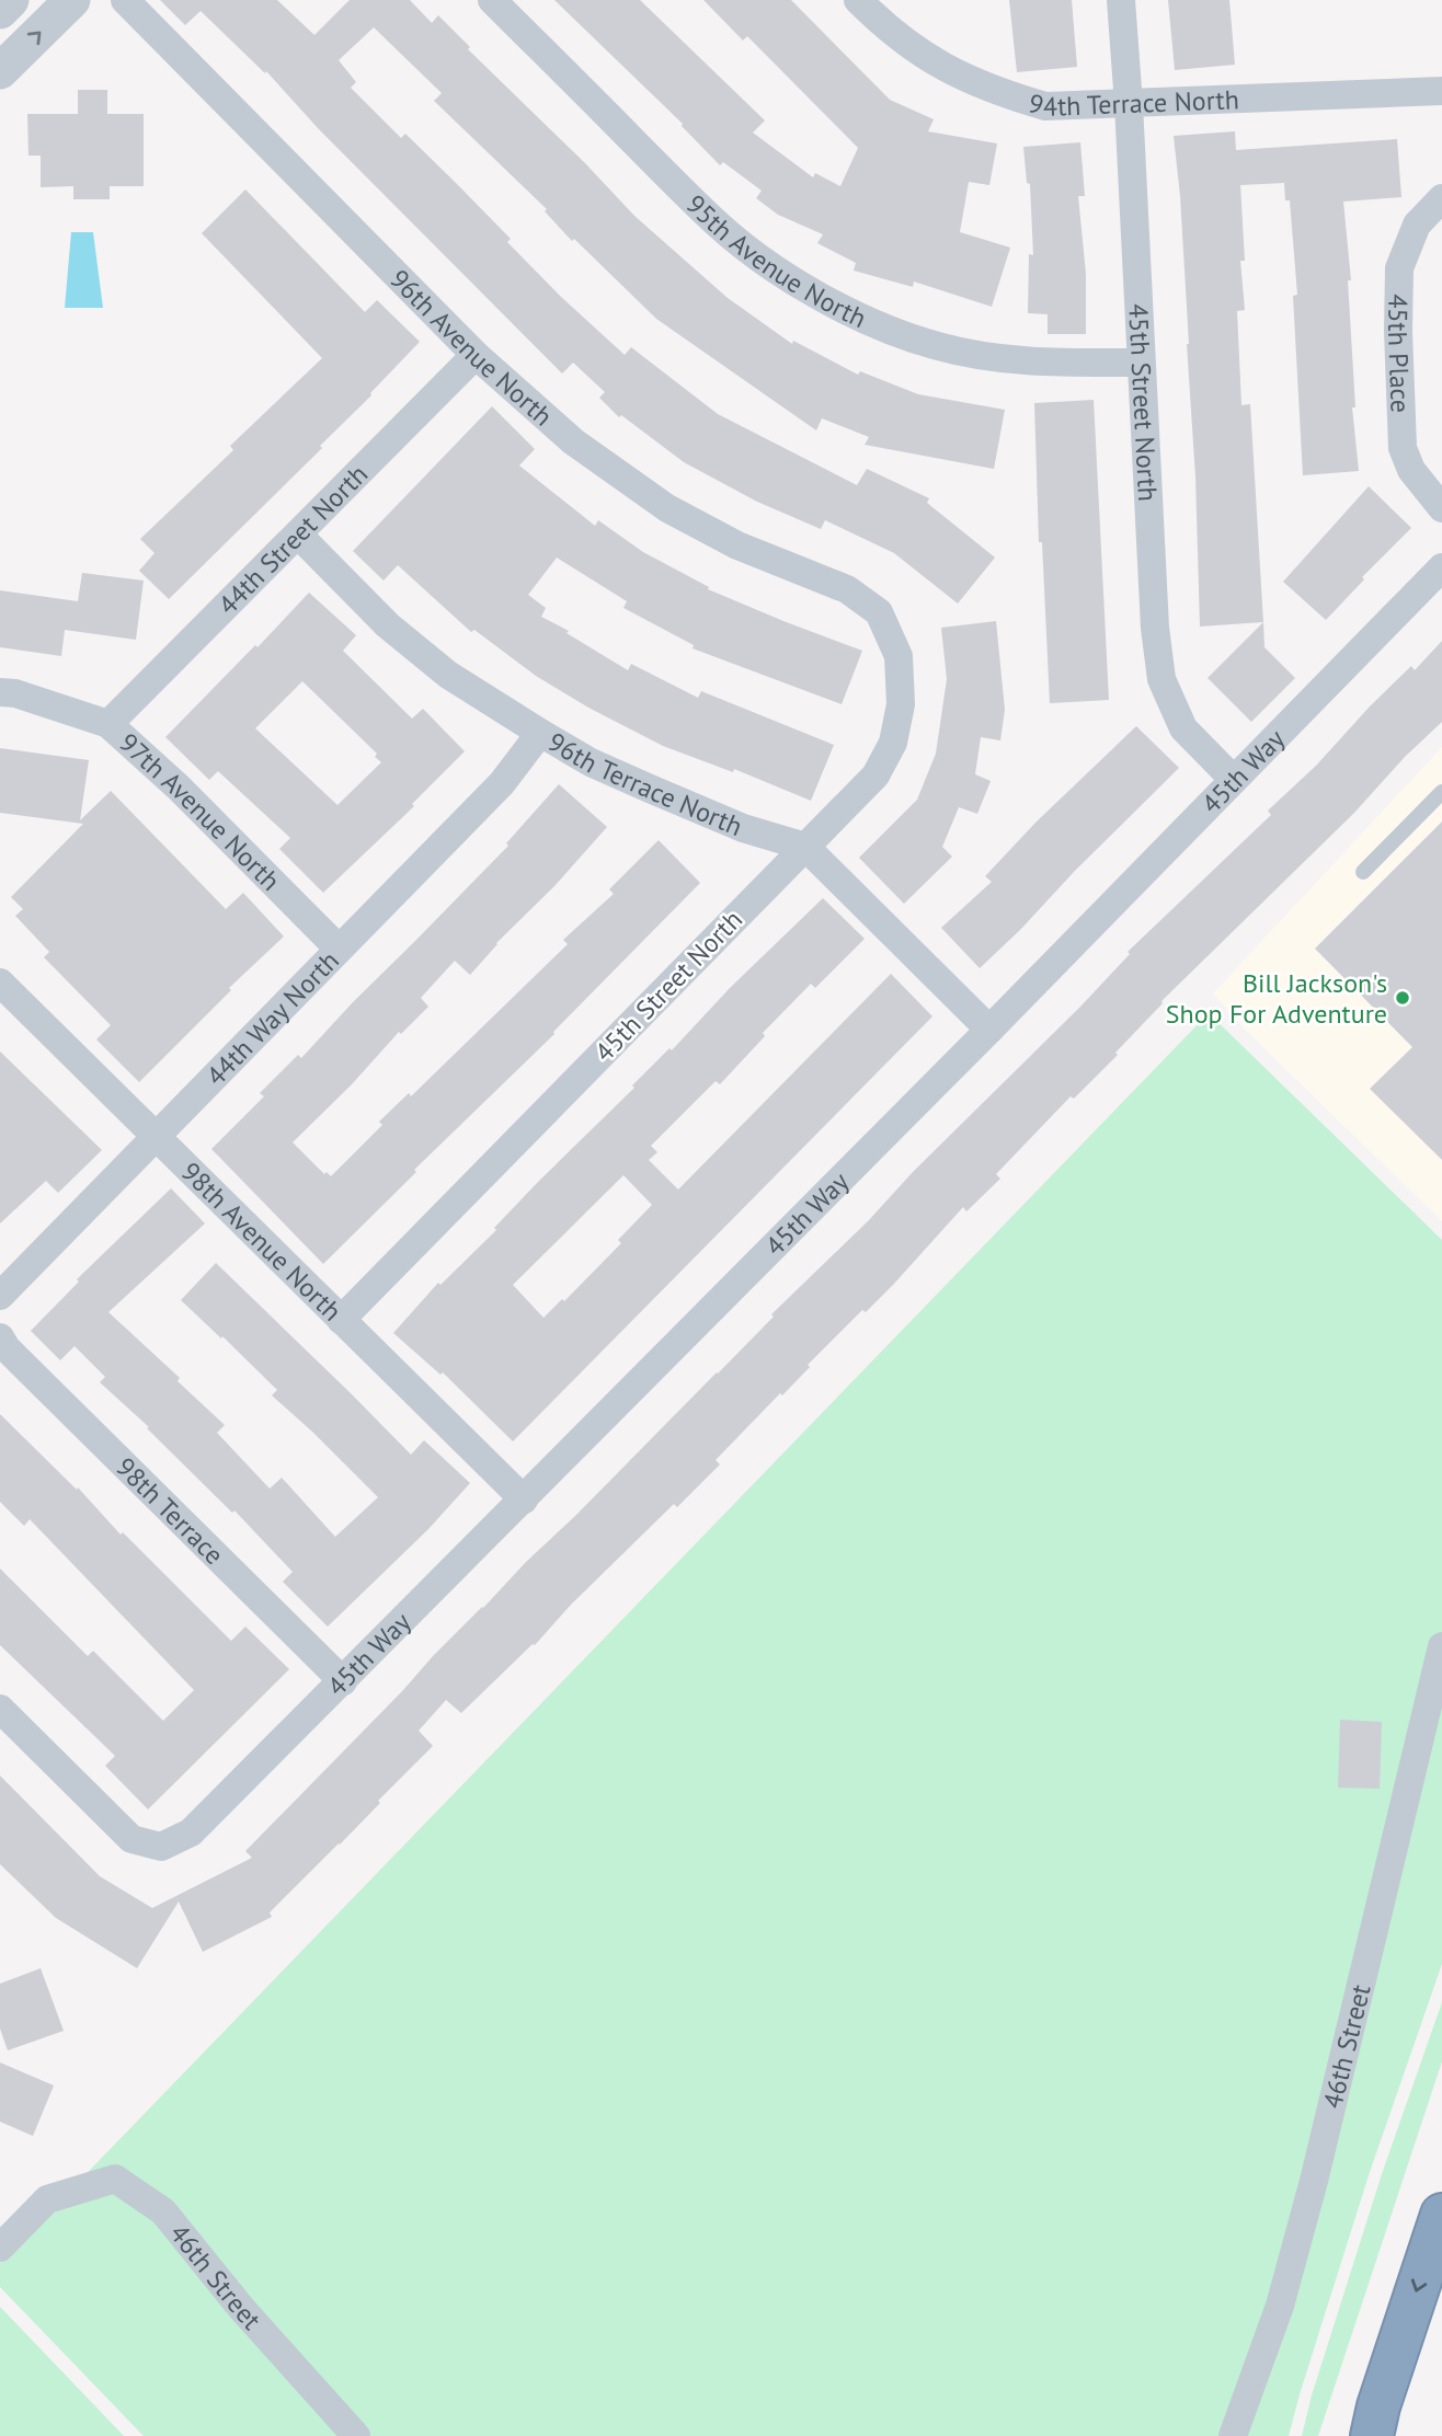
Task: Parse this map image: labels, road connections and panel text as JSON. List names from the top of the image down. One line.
{"streets":{"street":["94th Terrace North","95th Avenue North","96th Avenue North","45th Place","45th Street North","44th Street North","45th Way","96th Terrace North","97th Avenue North","44th Way North","98th Avenue North","98th Terrace","46th Street"]},"crossings":[["94th Terrace North","45th Street North"],["95th Avenue North","45th Street North"],["96th Avenue North","45th Street North"],["96th Avenue North","44th Street North"],["45th Street North","45th Way"],["45th Street North","96th Terrace North"],["45th Street North","98th Avenue North"],["44th Street North","96th Terrace North"],["44th Street North","97th Avenue North"],["45th Way","96th Terrace North"],["45th Way","98th Avenue North"],["45th Way","98th Terrace"],["96th Terrace North","44th Way North"],["97th Avenue North","44th Way North"],["44th Way North","98th Avenue North"]],"places":["Bill Jackson's Shop For Adventure"]}
